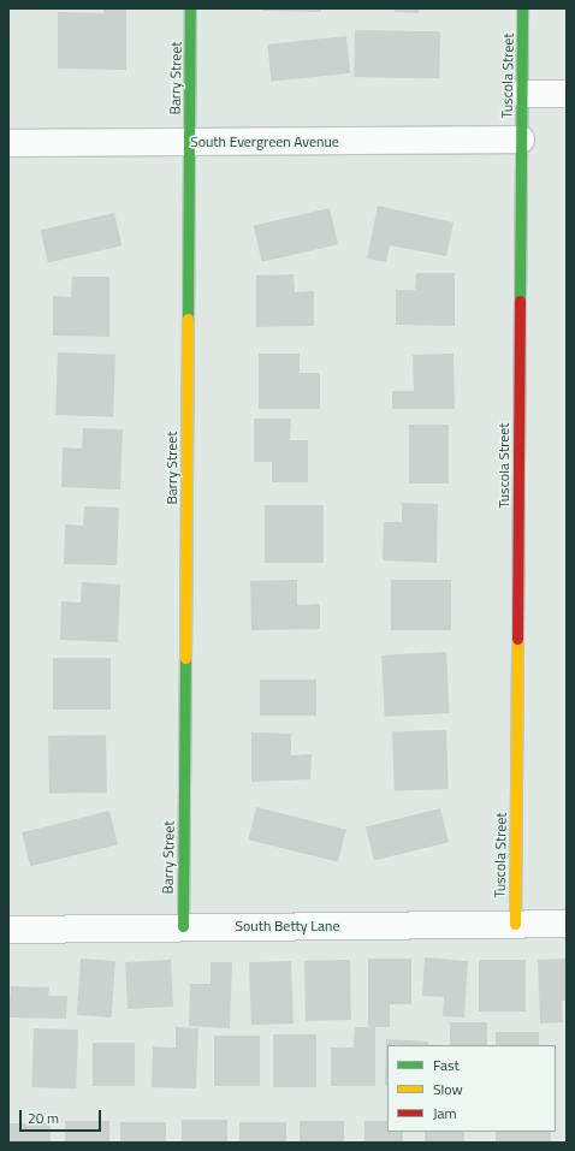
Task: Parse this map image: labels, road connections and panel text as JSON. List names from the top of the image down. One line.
{"streets":{"street":["Tuscola Street","Barry Street","South Evergreen Avenue","South Betty Lane"]},"crossings":[["Tuscola Street","South Evergreen Avenue"],["Tuscola Street","South Betty Lane"],["Barry Street","South Evergreen Avenue"],["Barry Street","South Betty Lane"]],"legend":["Fast","Slow","Jam"],"scale_bar":"20 m"}
